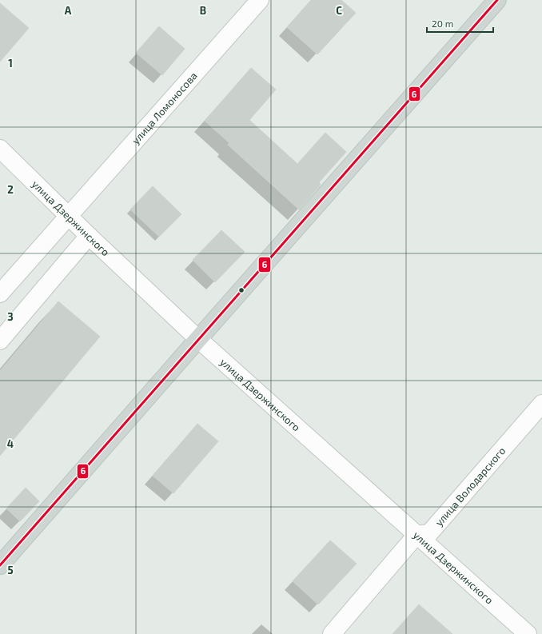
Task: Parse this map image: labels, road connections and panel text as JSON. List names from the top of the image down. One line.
{"streets":{"street":["улица Ломоносова","улица Дзержинского","улица Володарского"]},"crossings":[["улица Ломоносова","улица Дзержинского"],["улица Дзержинского","улица Володарского"]],"lines":["transit line 6"],"scale_bar":"20 m","grid":{"columns":["A","B","C"],"rows":["1","2","3","4","5"]}}
